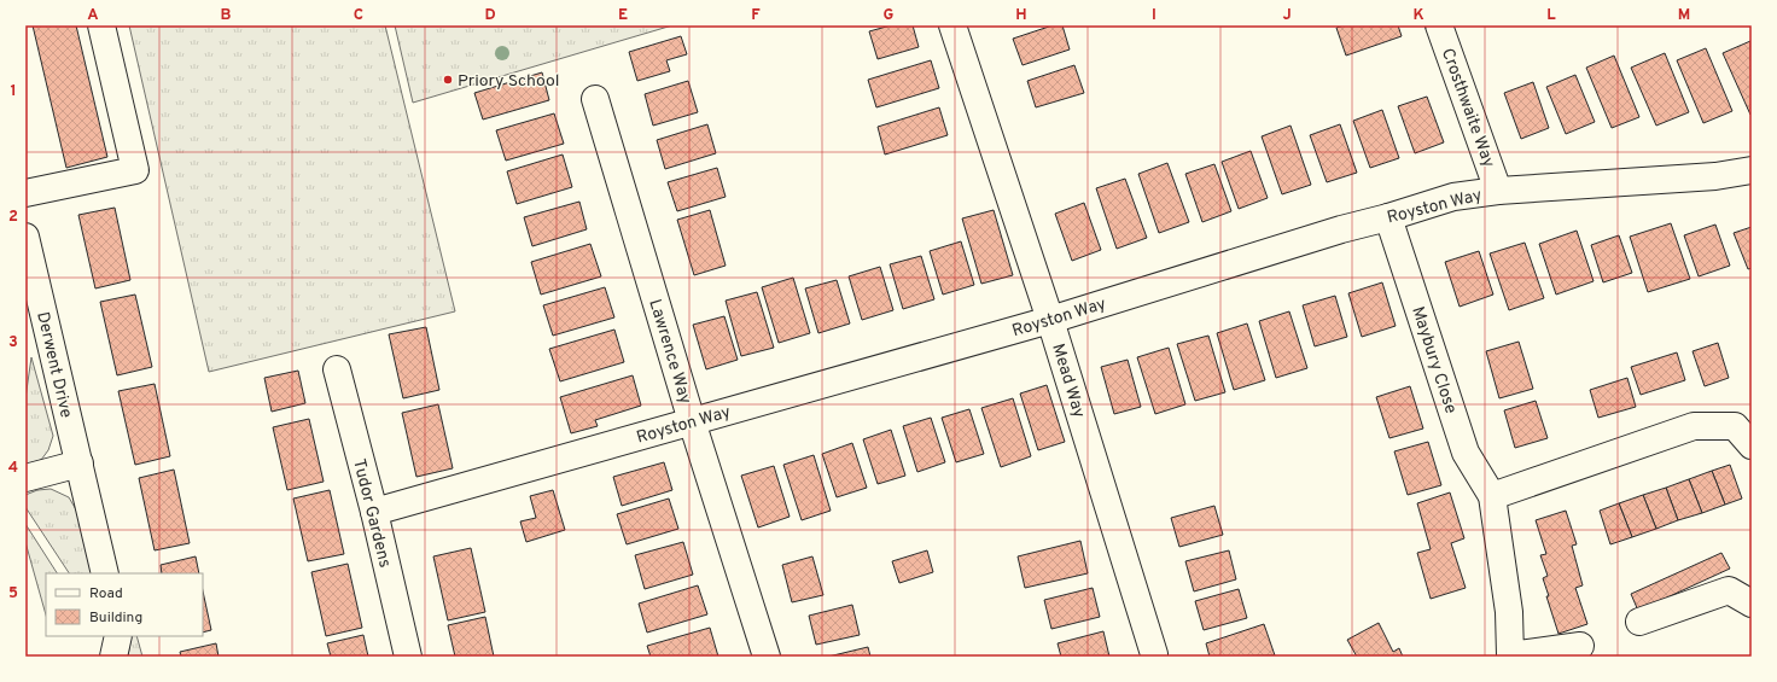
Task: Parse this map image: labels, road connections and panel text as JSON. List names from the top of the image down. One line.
{"streets":{"street":["Crosthwaite Way","Royston Way","Lawrence Way","Maybury Close","Derwent Drive","Mead Way","Tudor Gardens"]},"crossings":[["Crosthwaite Way","Royston Way"],["Royston Way","Lawrence Way"],["Royston Way","Maybury Close"],["Royston Way","Mead Way"],["Royston Way","Tudor Gardens"]],"places":["Priory School"],"legend":["Road","Building"],"grid":{"columns":["A","B","C","D","E","F","G","H","I","J","K","L","M"],"rows":["1","2","3","4","5"]}}
